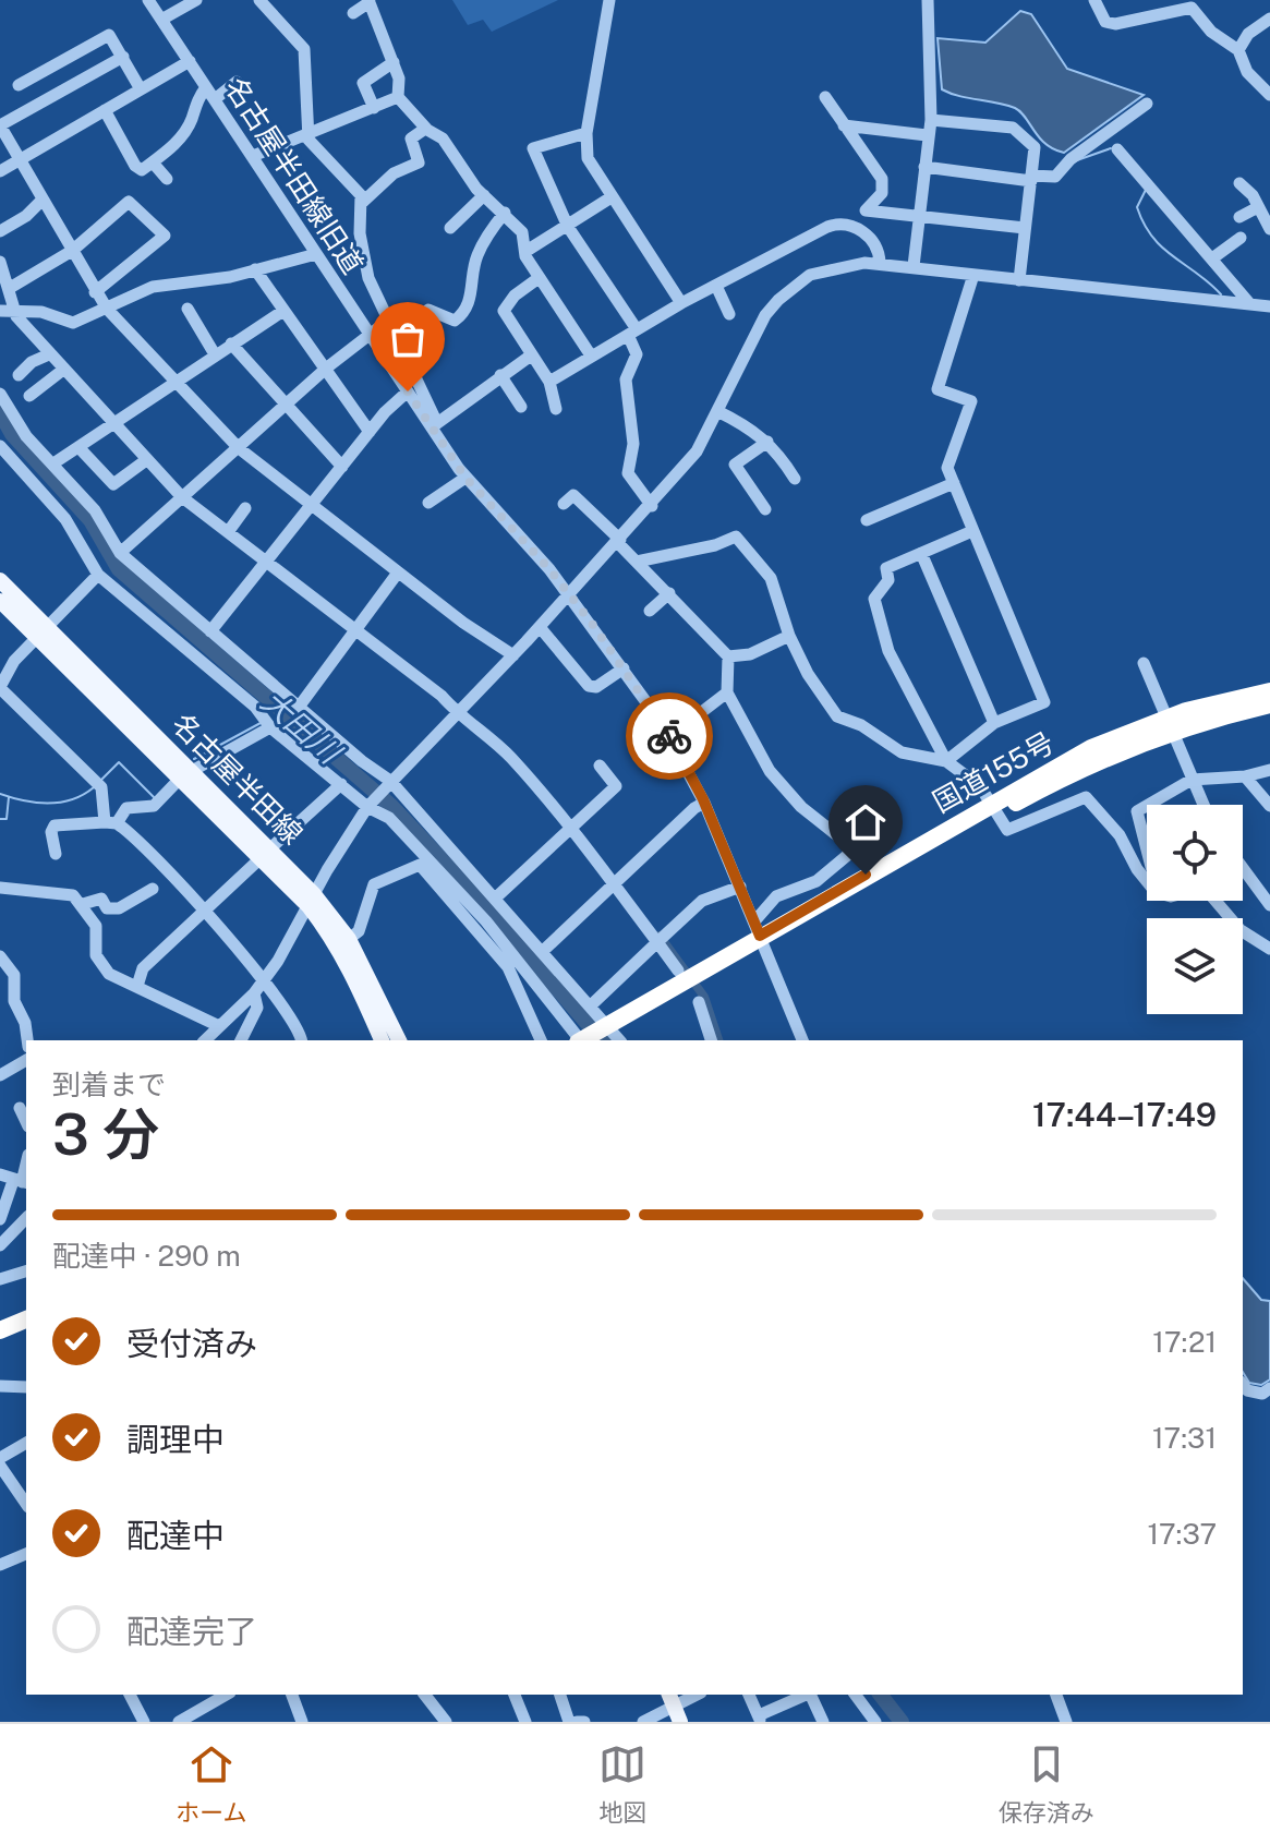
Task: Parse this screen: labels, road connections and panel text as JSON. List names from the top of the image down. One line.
{"streets":{"highway":["国道155号"],"main road":["名古屋半田線"],"street":["名古屋半田線旧道"]},"crossings":[["名古屋半田線旧道","国道155号"]],"water":["大田川"],"page":{"heading":["3 分","到着まで","17:44–17:49"],"bar":"配達中 · 290 m","list":[["受付済み","17:21"],["調理中","17:31"],["配達中","17:37"],"配達完了"],"tabs":["ホーム","地図","保存済み"]}}
